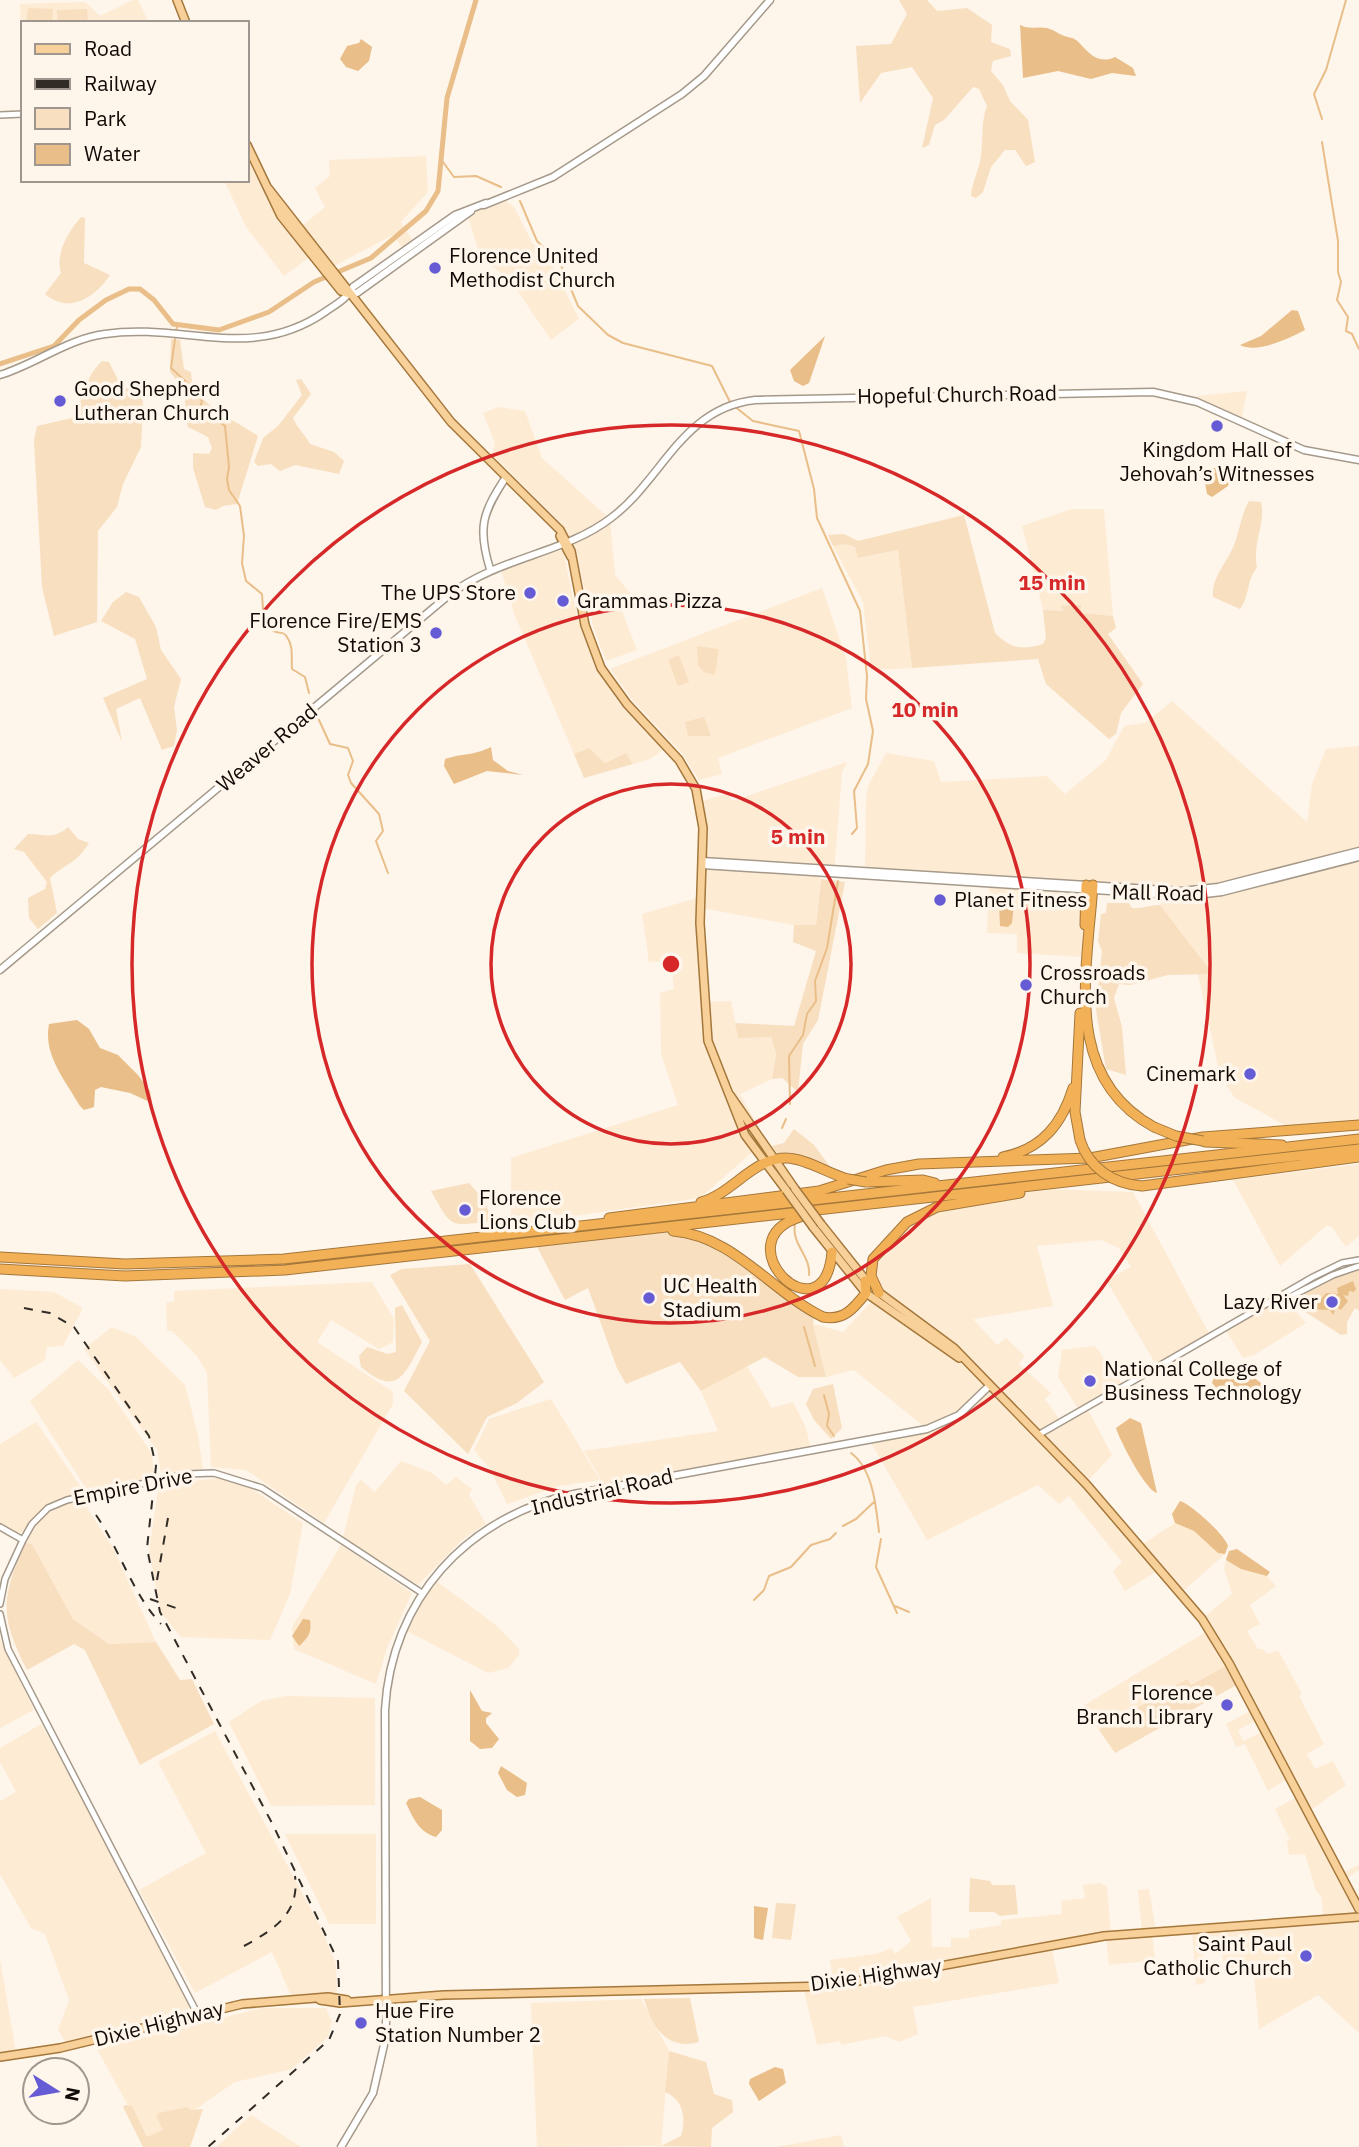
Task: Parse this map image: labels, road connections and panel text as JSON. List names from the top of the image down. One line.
{"streets":{"main road":["Hopeful Church Road","Weaver Road","Mall Road","Industrial Road","Dixie Highway"],"street":["Empire Drive"]},"crossings":[["Hopeful Church Road","Weaver Road"],["Empire Drive","Industrial Road"],["Industrial Road","Dixie Highway"]],"places":["Florence United Methodist Church","Good Shepherd Lutheran Church","Kingdom Hall of Jehovah’s Witnesses","The UPS Store","Grammas Pizza","Florence Fire/EMS Station 3","Planet Fitness","Crossroads Church","Cinemark","Florence Lions Club","UC Health Stadium","Lazy River","National College of Business Technology","Florence Branch Library","Saint Paul Catholic Church","Hue Fire Station Number 2"],"legend":["Road","Railway","Park","Water"],"north":"right","rings":["15 min","10 min","5 min"]}
